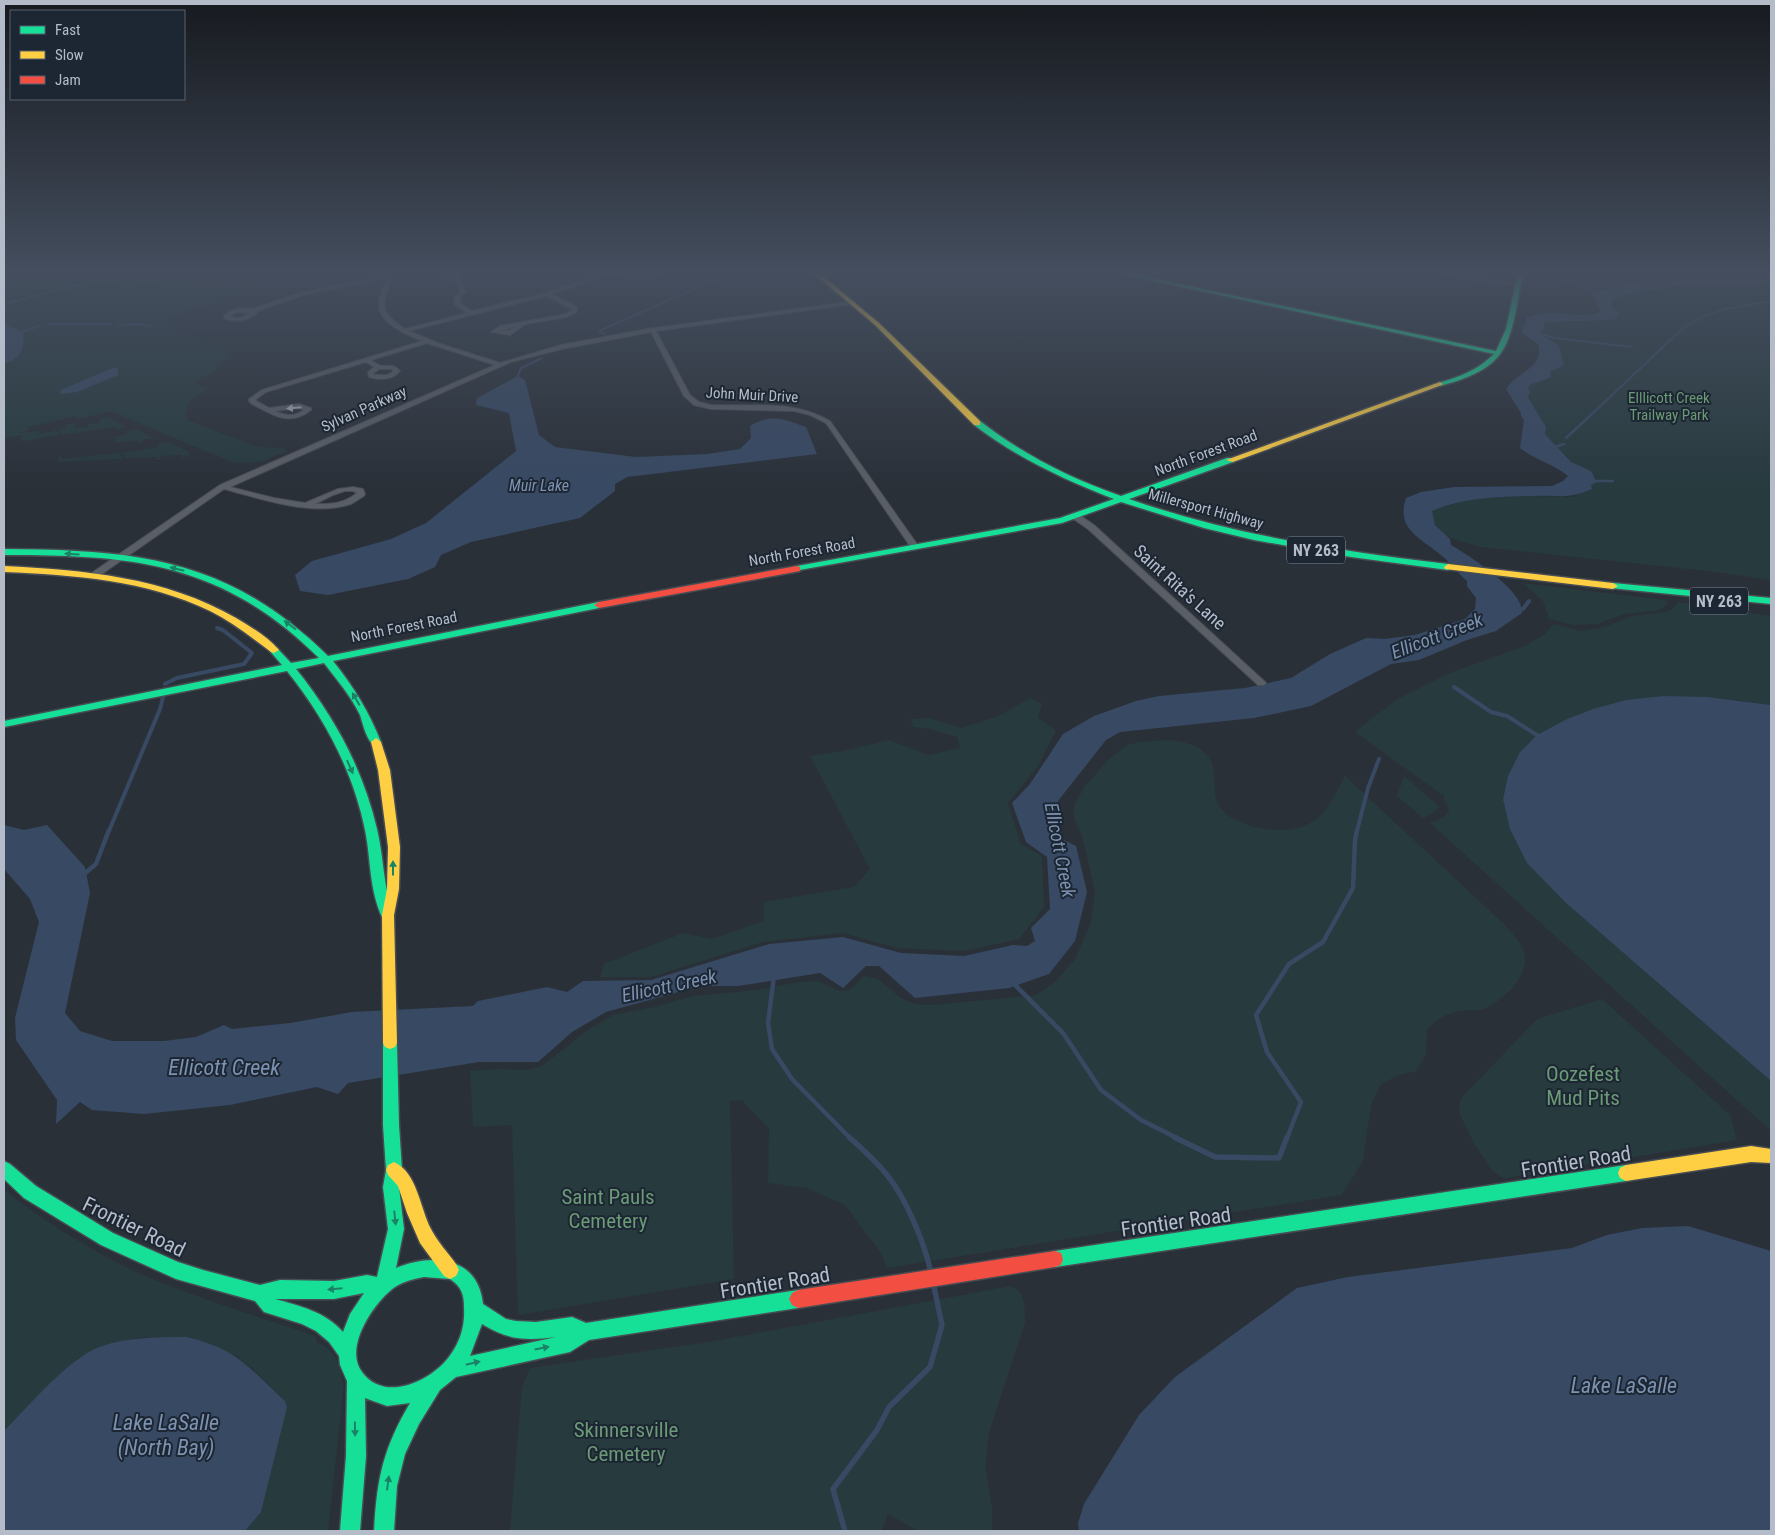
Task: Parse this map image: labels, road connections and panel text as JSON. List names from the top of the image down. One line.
{"streets":{"street":["John Muir Drive","Sylvan Parkway","North Forest Road","Millersport Highway","NY 263","Saint Rita's Lane","Frontier Road"]},"crossings":[["John Muir Drive","North Forest Road"],["North Forest Road","Millersport Highway"],["North Forest Road","Saint Rita's Lane"]],"water":["Muir Lake","Ellicott Creek","Lake LaSalle","Lake LaSalle (North Bay)"],"parks":["Elllicott Creek Trailway Park","Oozefest Mud Pits","Saint Pauls Cemetery","Skinnersville Cemetery"],"legend":["Fast","Slow","Jam"]}
